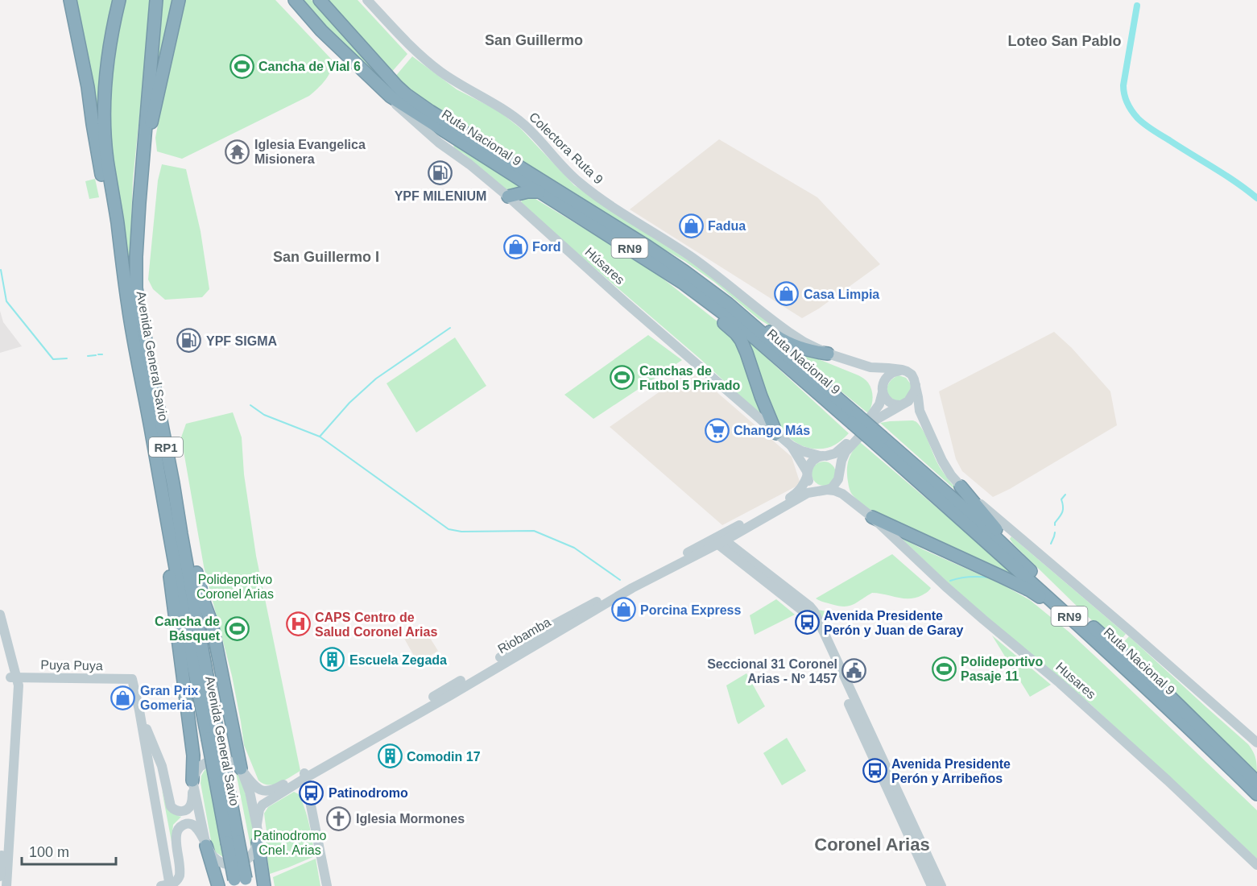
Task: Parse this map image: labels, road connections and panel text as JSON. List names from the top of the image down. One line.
{"streets":{"highway":["Ruta Nacional 9","RN9","Avenida General Savio","RP1"],"main road":["Colectora Ruta 9","Húsares","Riobamba","Puya Puya","Husares"]},"crossings":[["Ruta Nacional 9","Húsares"],["Avenida General Savio","RP1"]],"districts":["San Guillermo","Loteo San Pablo","San Guillermo I","Coronel Arias"],"parks":["Polideportivo Coronel Arias","Patinodromo Cnel. Arias"],"places":{"sports":["Cancha de Vial 6","Canchas de Futbol 5 Privado","Cancha de Básquet","Polideportivo Pasaje 11"],"temple":["Iglesia Evangelica Misionera"],"fuel station":["YPF MILENIUM","YPF SIGMA"],"shop":["Fadua","Ford","Casa Limpia","Porcina Express","Gran Prix Gomeria"],"supermarket":["Chango Más"],"bus stop":["Avenida Presidente Perón y Juan de Garay","Avenida Presidente Perón y Arribeños","Patinodromo"],"hospital":["CAPS Centro de Salud Coronel Arias"],"building":["Escuela Zegada","Comodin 17"],"public building":["Seccional 31 Coronel Arias - Nº 1457"],"church":["Iglesia Mormones"]},"scale_bar":"100 m"}
